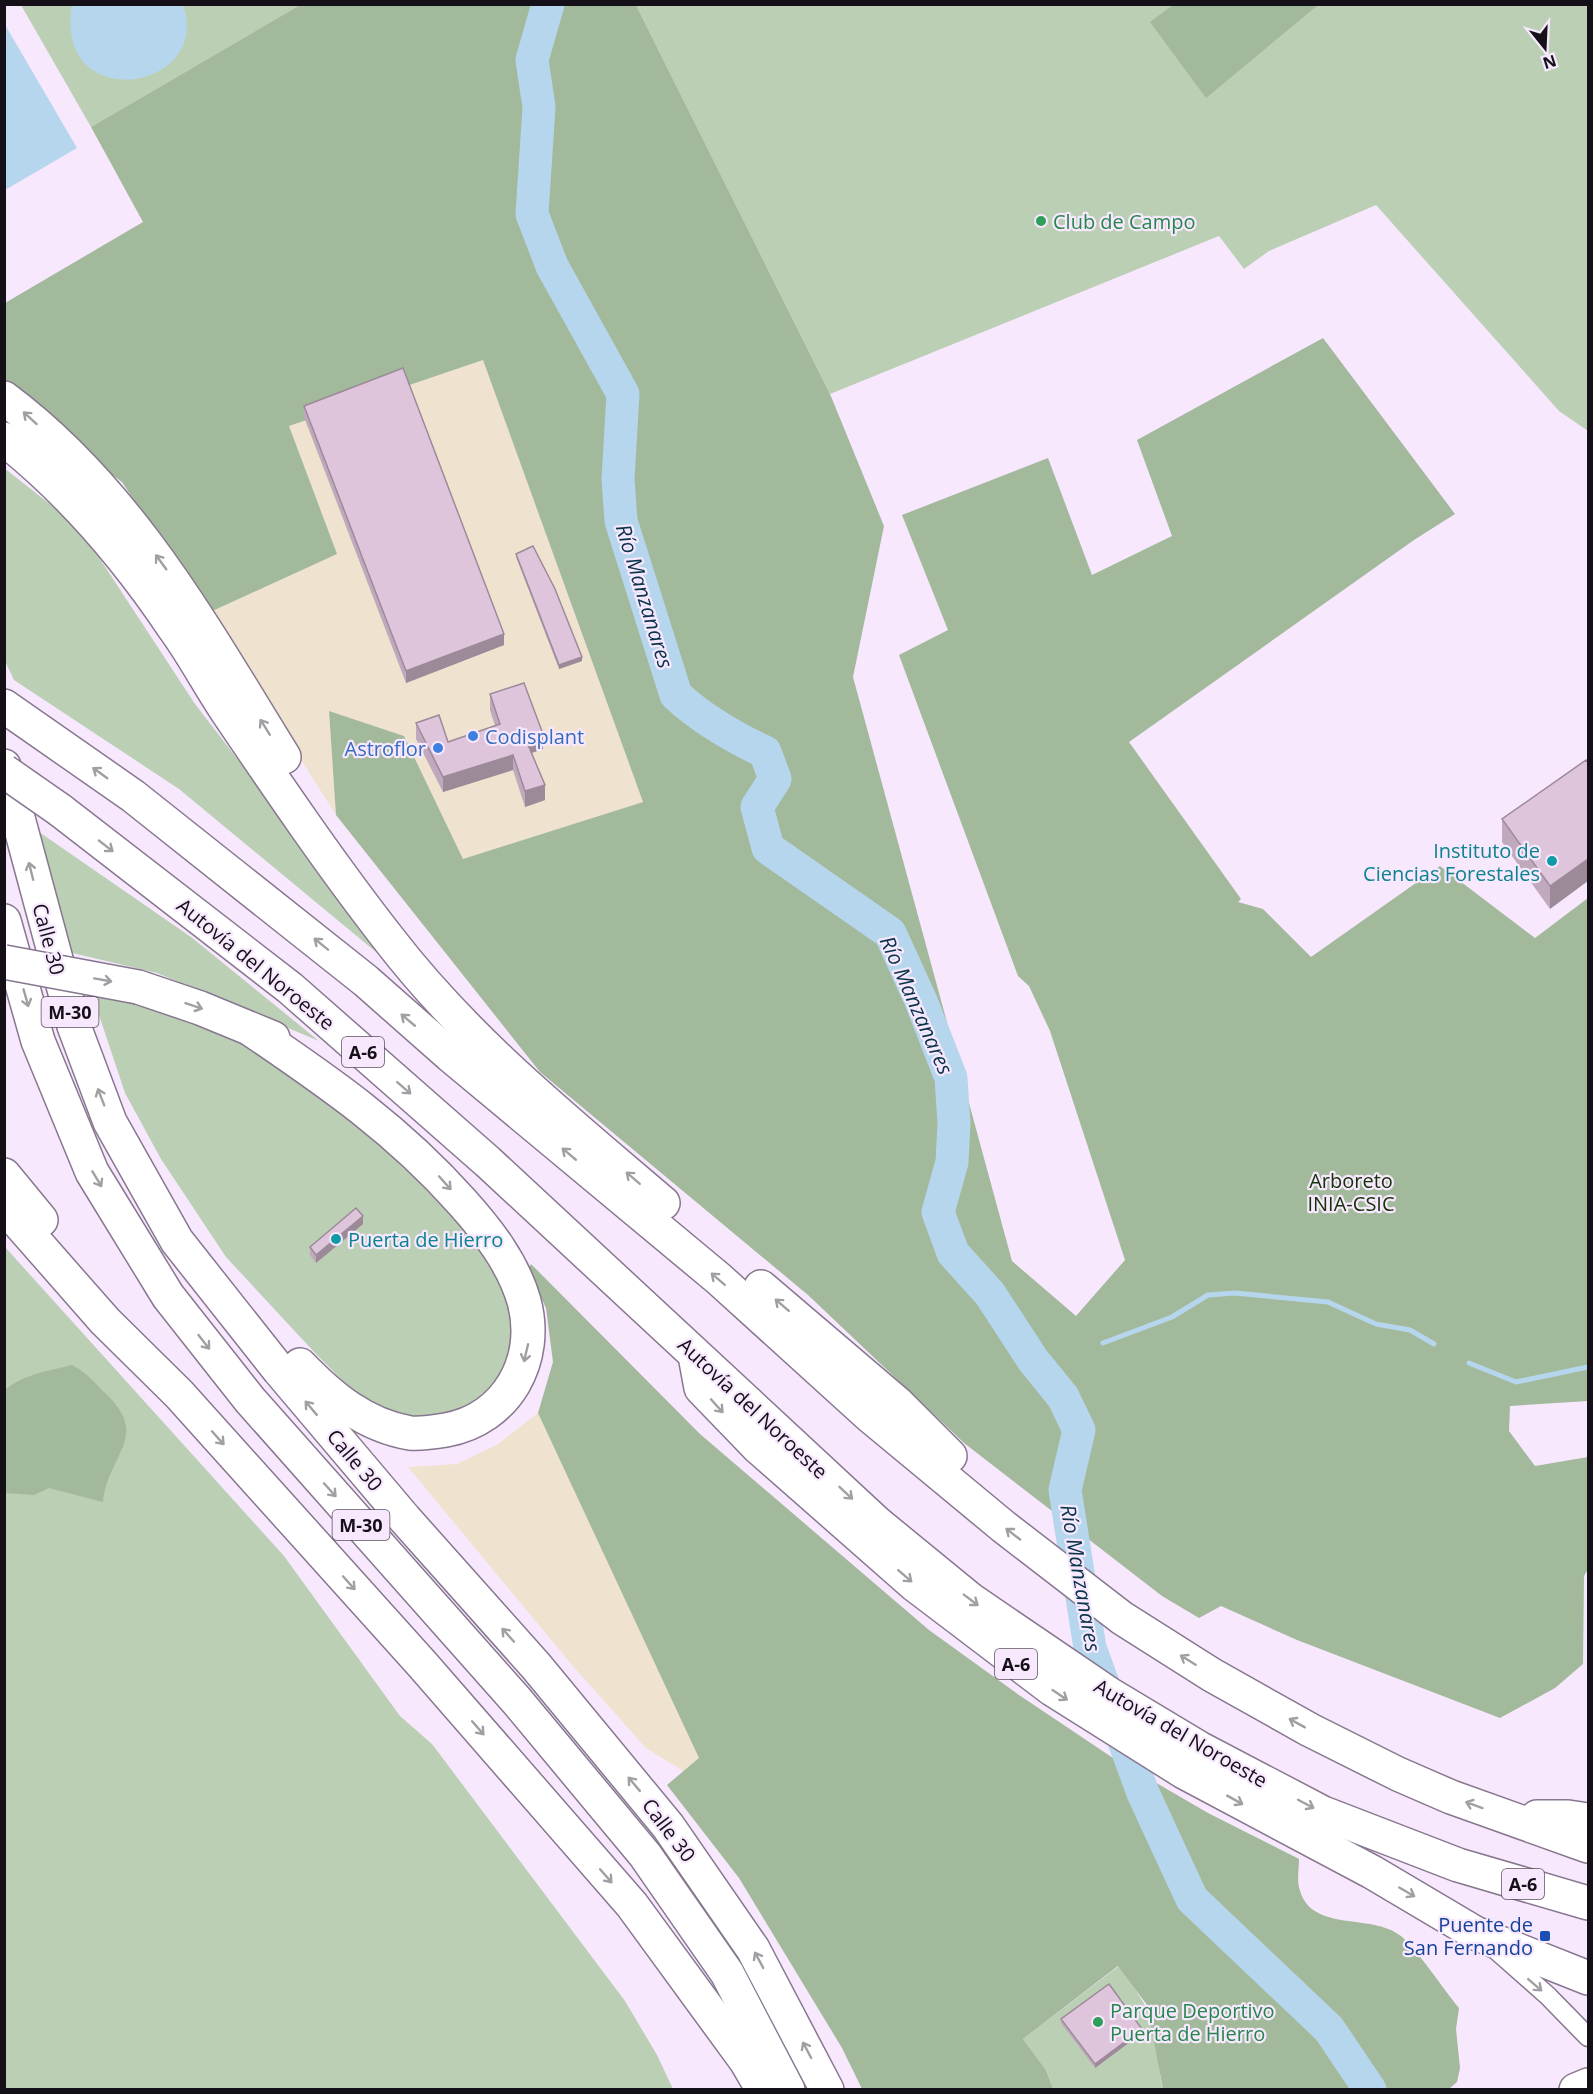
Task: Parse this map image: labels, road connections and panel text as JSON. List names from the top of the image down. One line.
{"streets":{"highway":["Calle 30","Autovía del Noroeste","M-30","A-6"]},"crossings":[["Autovía del Noroeste","A-6"]],"water":["Río Manzanares"],"parks":["Arboreto INIA-CSIC"],"places":{"other":["Club de Campo","Codisplant","Astroflor","Instituto de Ciencias Forestales","Puerta de Hierro","Parque Deportivo Puerta de Hierro"],"transit":["Puente de San Fernando"]},"north":"bottom"}
